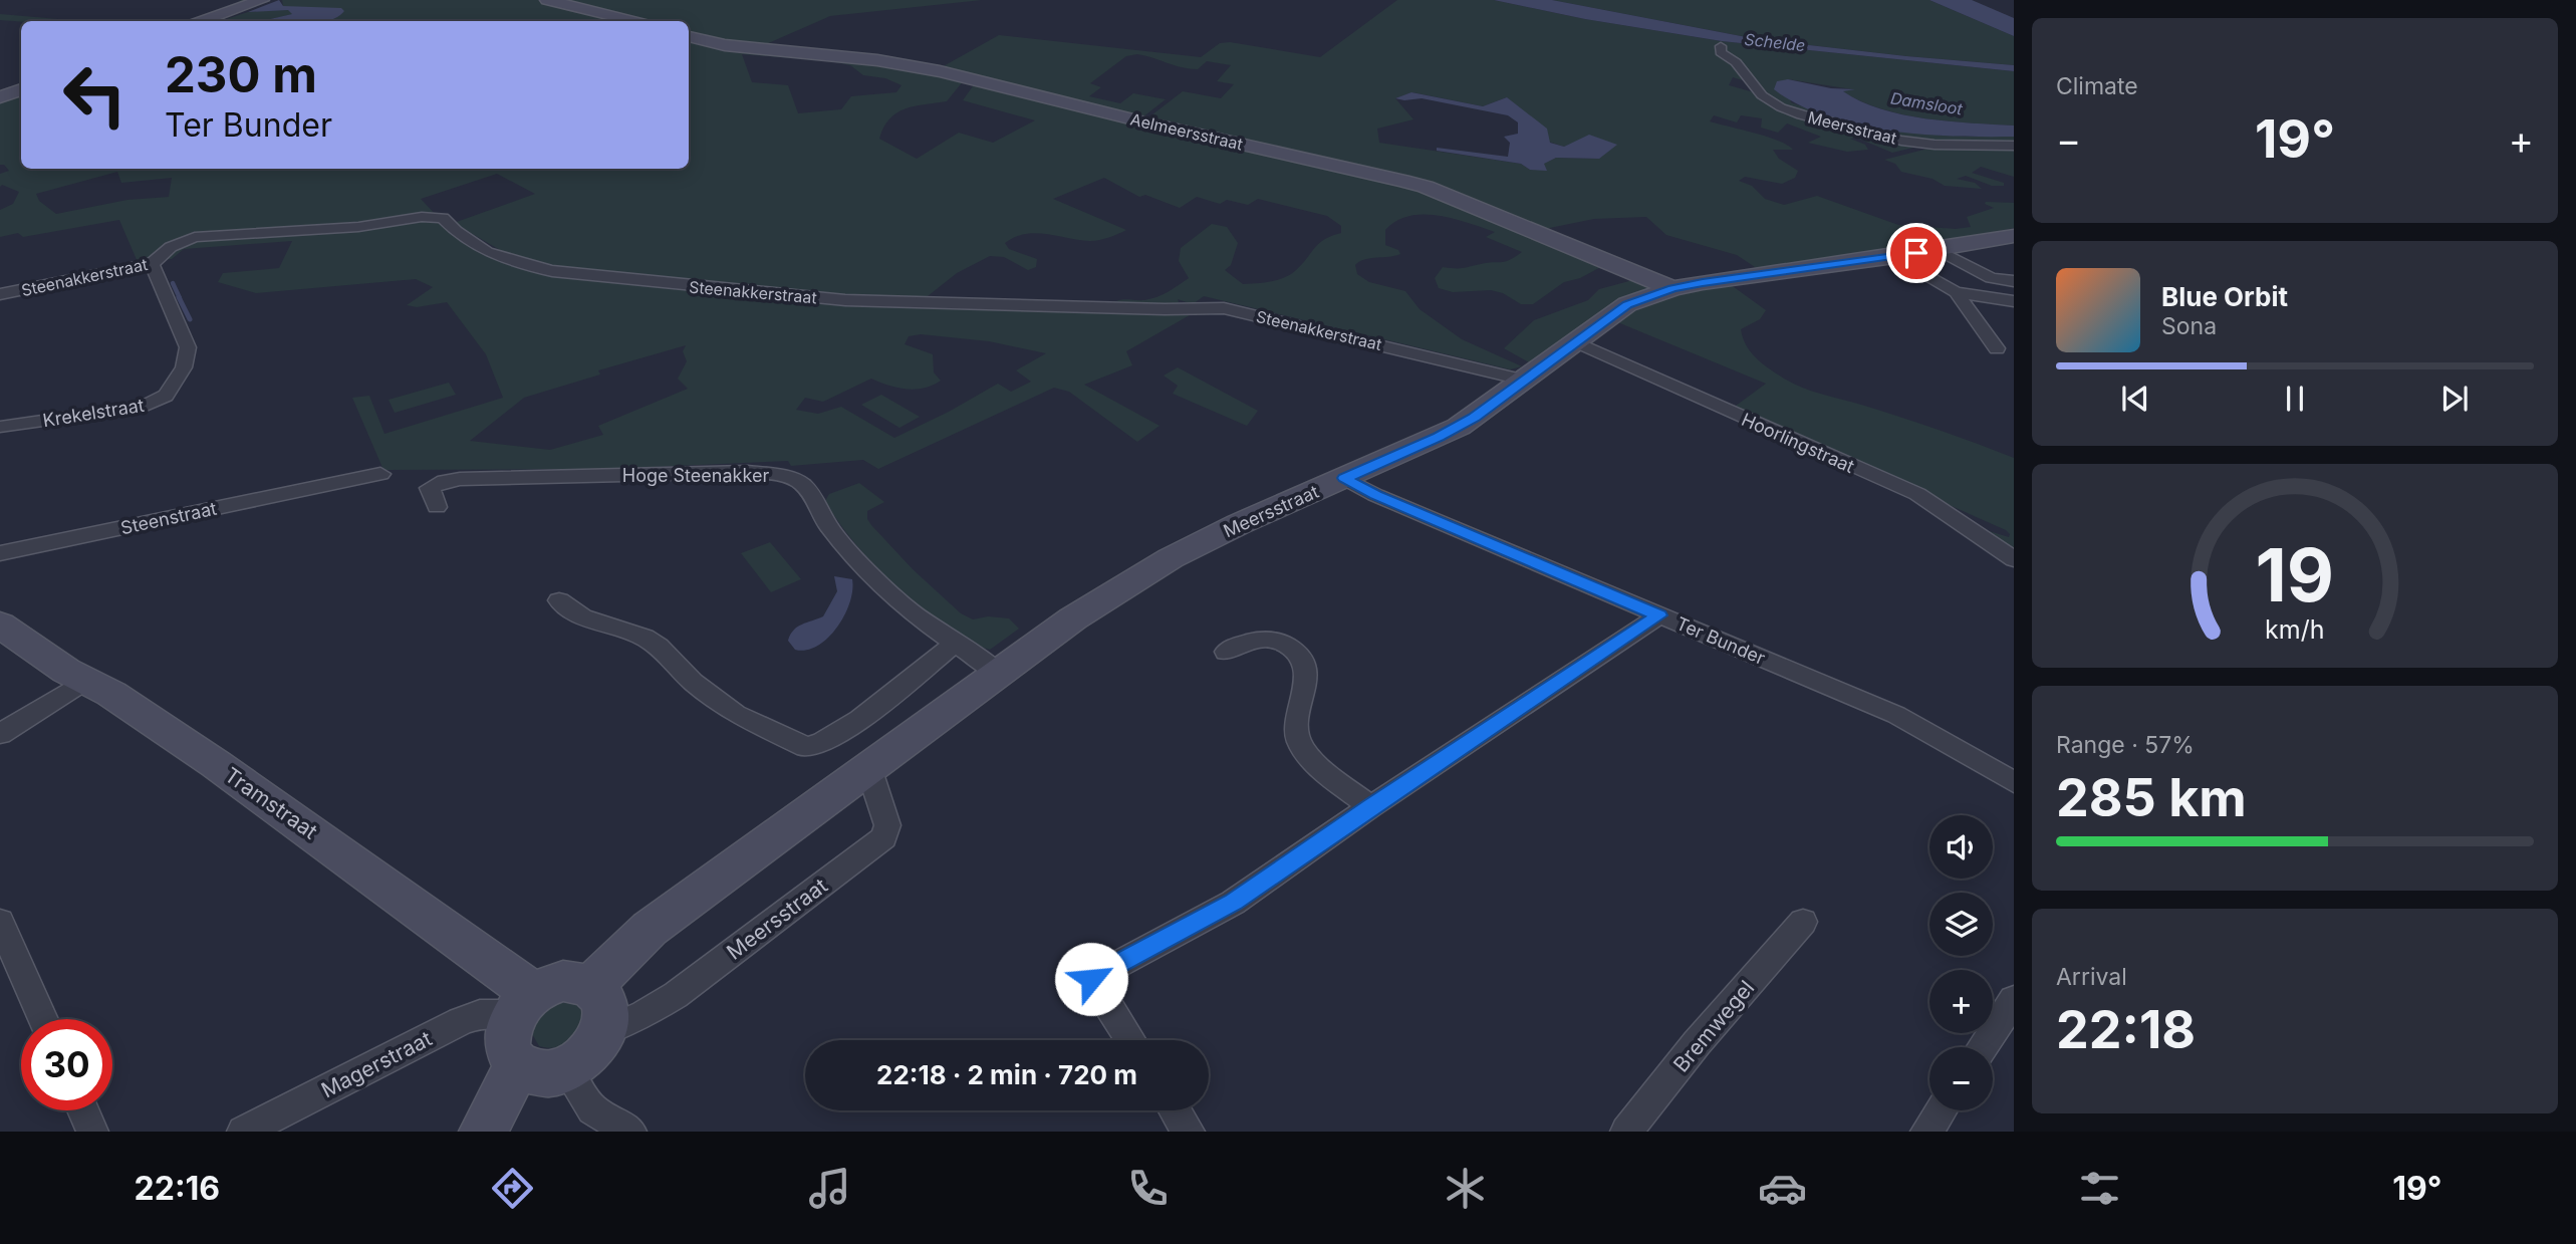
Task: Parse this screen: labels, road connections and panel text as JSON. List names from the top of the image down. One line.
{"streets":{"main road":["Meersstraat","Aelmeersstraat","Tramstraat"],"street":["Steenakkerstraat","Krekelstraat","Hoorlingstraat","Hoge Steenakker","Steenstraat","Ter Bunder","Bremwegel","Magerstraat"]},"crossings":[["Meersstraat","Aelmeersstraat"],["Meersstraat","Steenakkerstraat"],["Meersstraat","Hoorlingstraat"],["Meersstraat","Hoge Steenakker"],["Meersstraat","Ter Bunder"],["Meersstraat","Tramstraat"],["Meersstraat","Magerstraat"],["Steenakkerstraat","Krekelstraat"],["Tramstraat","Magerstraat"]],"water":["Schelde","Damsloot"],"page":{"tile":["Climate",["Range · 57%","285 km"],["Arrival","22:18"]],"turn":["230 m","Ter Bunder"],"heat":["−","19°","+"],"song":["Blue Orbit","Sona"],"map_buttons":["+","−"],"limit":"30","trip":"22:18 · 2 min · 720 m","tabs":["22:16","19°"],"gauge":["19","km/h"]}}
